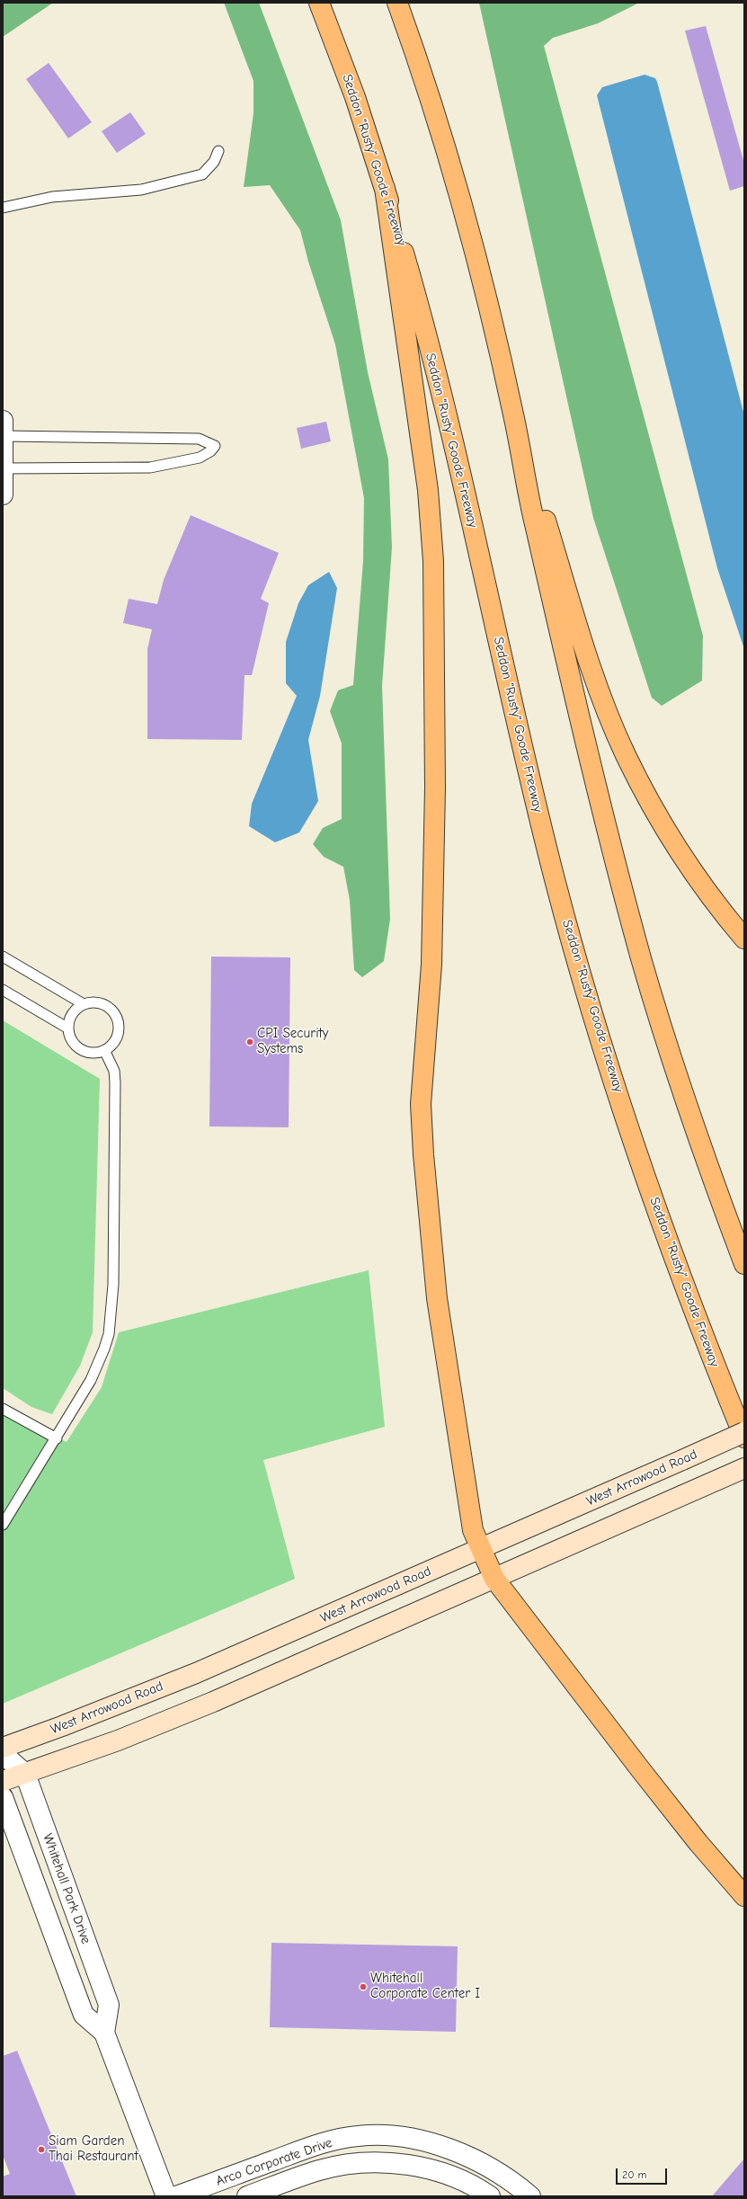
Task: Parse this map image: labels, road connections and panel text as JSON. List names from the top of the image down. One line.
{"streets":{"highway":["Seddon \"Rusty\" Goode Freeway"],"main road":["West Arrowood Road"],"street":["Whitehall Park Drive","Arco Corporate Drive"]},"places":["CPI Security Systems","Whitehall Corporate Center I","Siam Garden Thai Restaurant"],"scale_bar":"20 m"}
